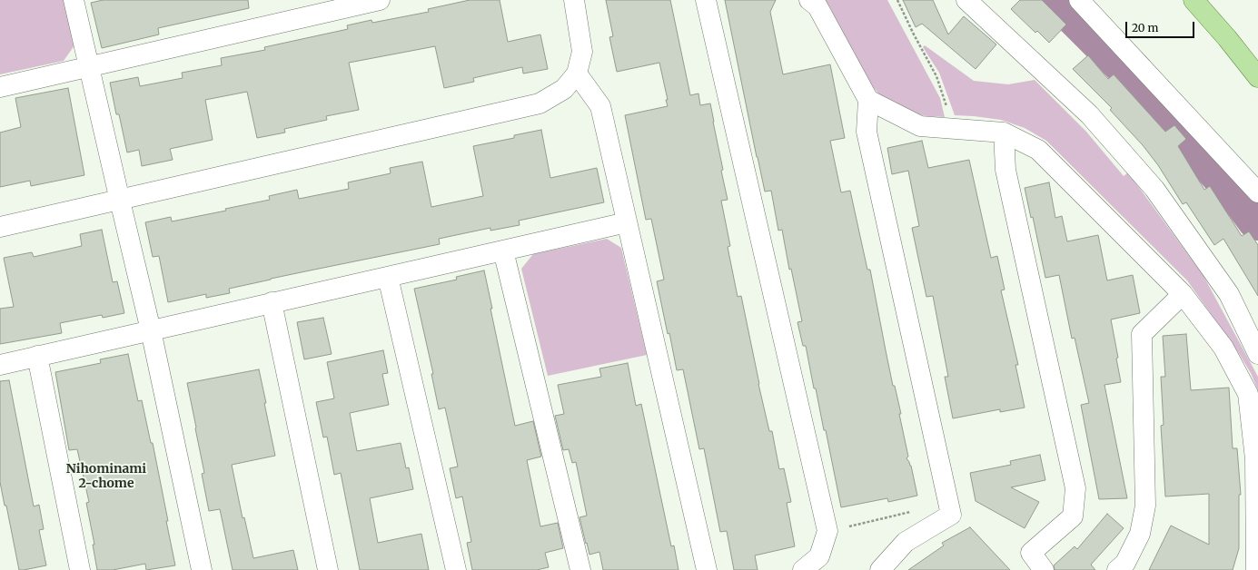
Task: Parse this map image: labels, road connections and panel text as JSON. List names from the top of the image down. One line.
{"districts":["Nihominami 2-chome"],"scale_bar":"20 m"}
